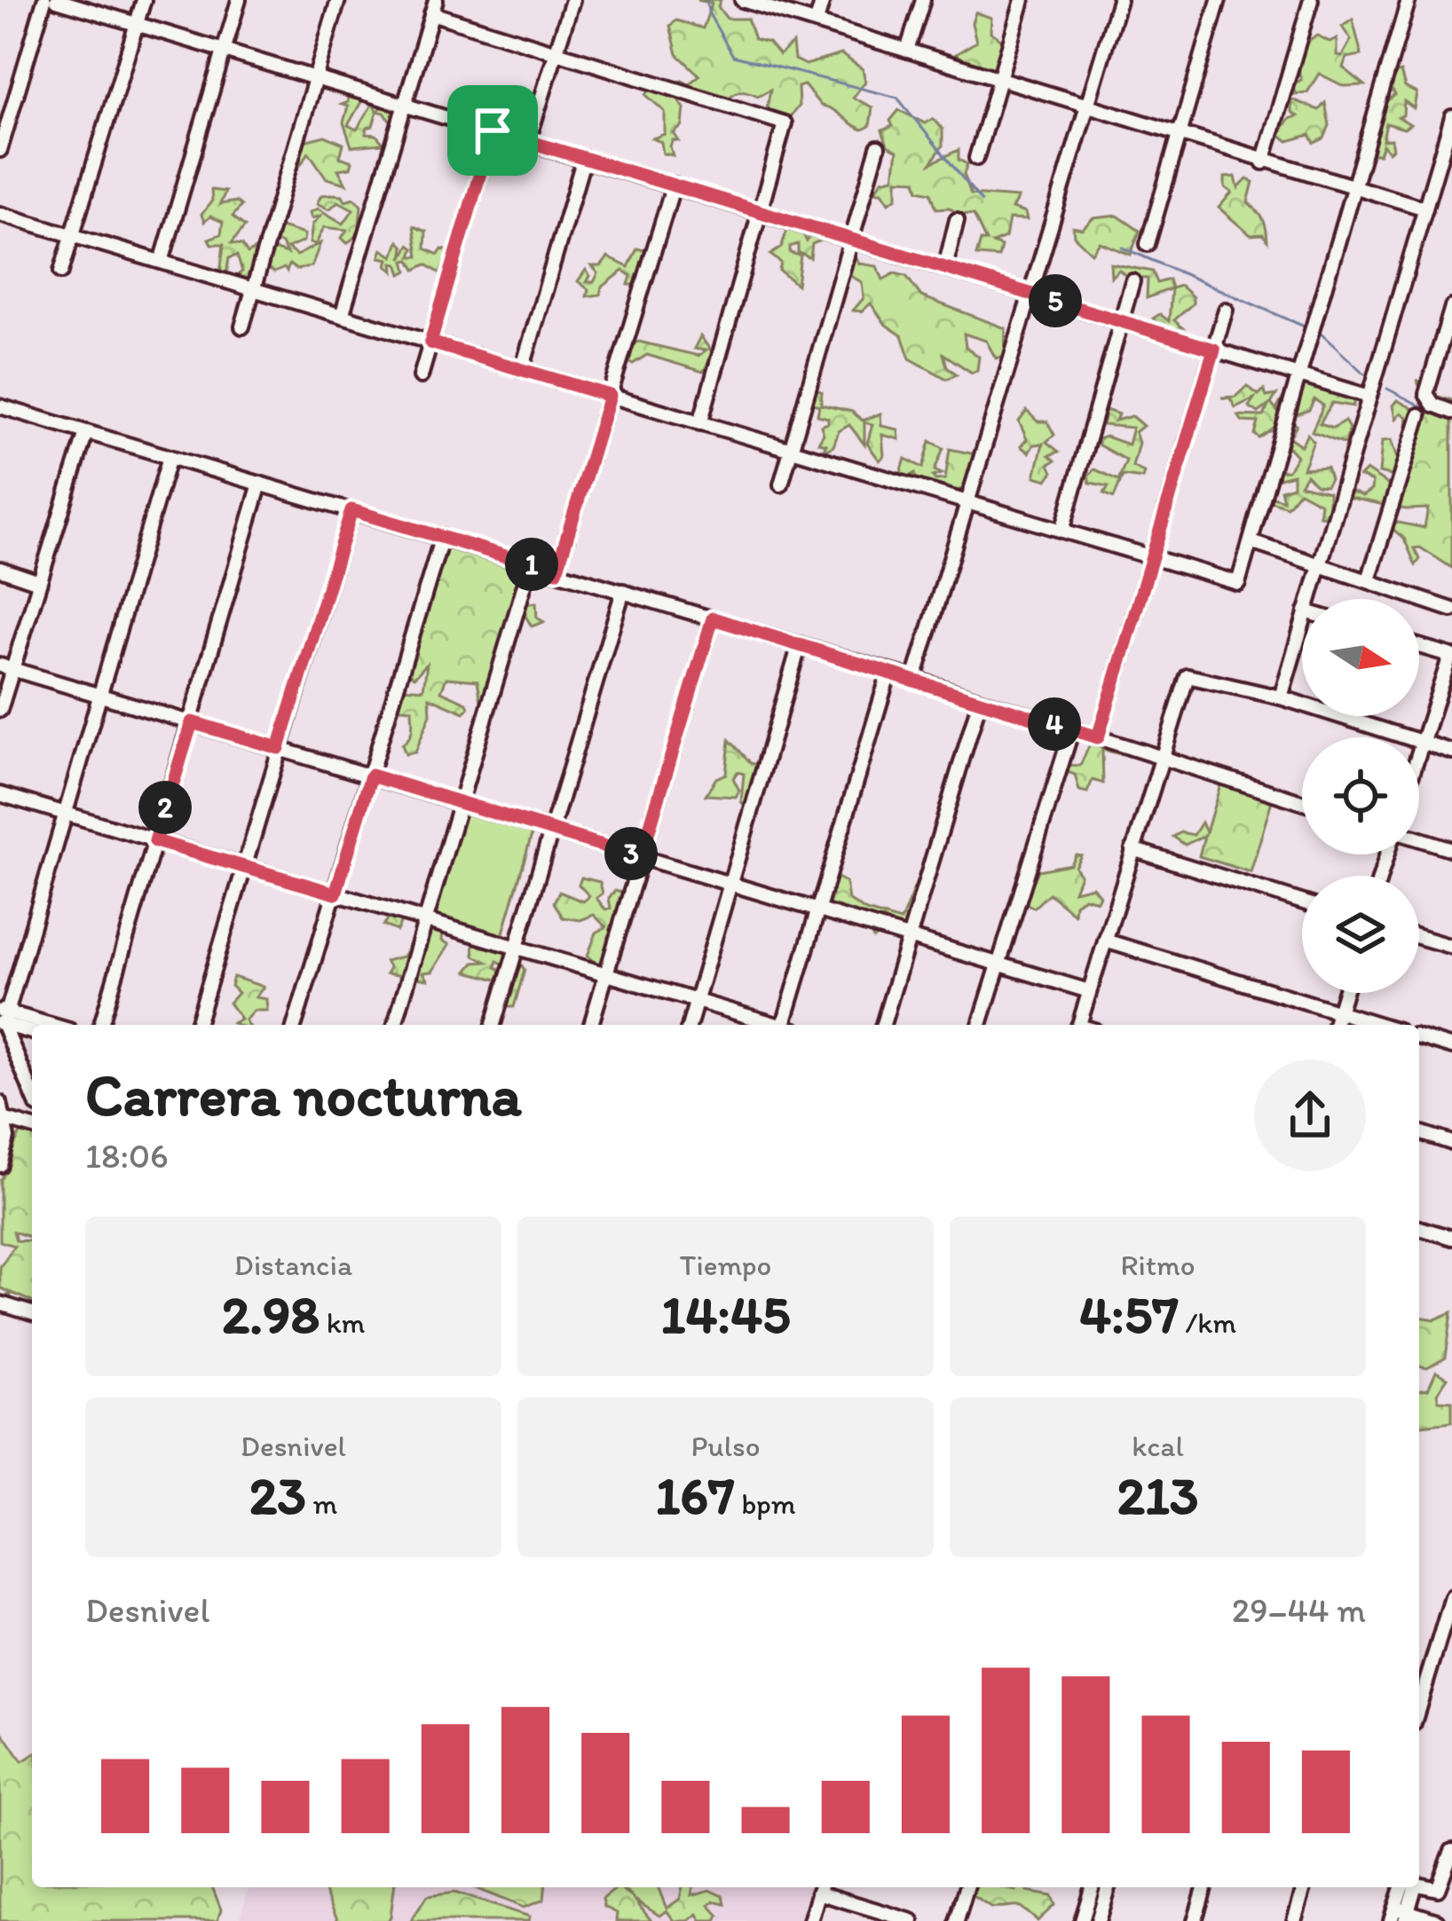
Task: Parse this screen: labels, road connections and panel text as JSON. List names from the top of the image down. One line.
{"north":"right","page":{"pins":["5","1","4","2","3"],"heading":["Carrera nocturna","18:06"],"stats":[["Distancia","2.98 km"],["Tiempo","14:45"],["Ritmo","4:57 /km"],["Desnivel","23 m"],["Pulso","167 bpm"],["kcal","213"]],"chart":["Desnivel","29–44 m"]}}
